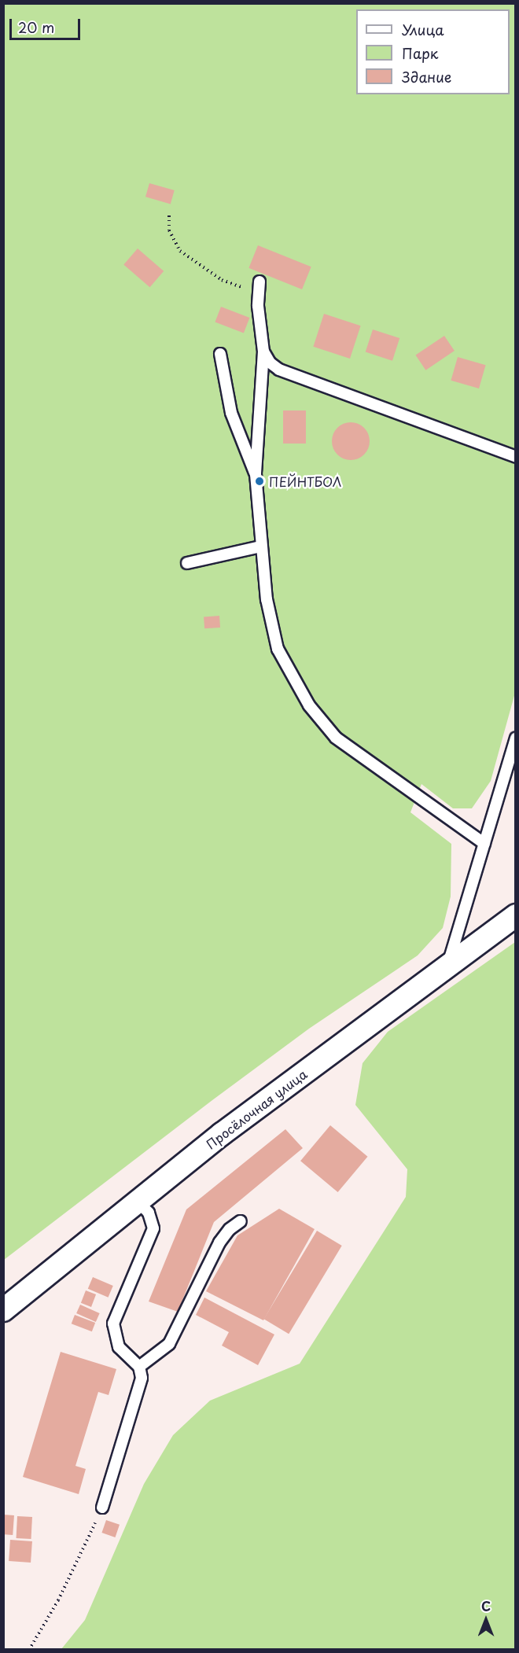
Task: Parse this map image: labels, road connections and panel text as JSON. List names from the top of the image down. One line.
{"streets":{"street":["Просёлочная улица"]},"places":["ПЕЙНТБОЛ"],"legend":["Улица","Парк","Здание"],"scale_bar":"20 m","north":"top"}
